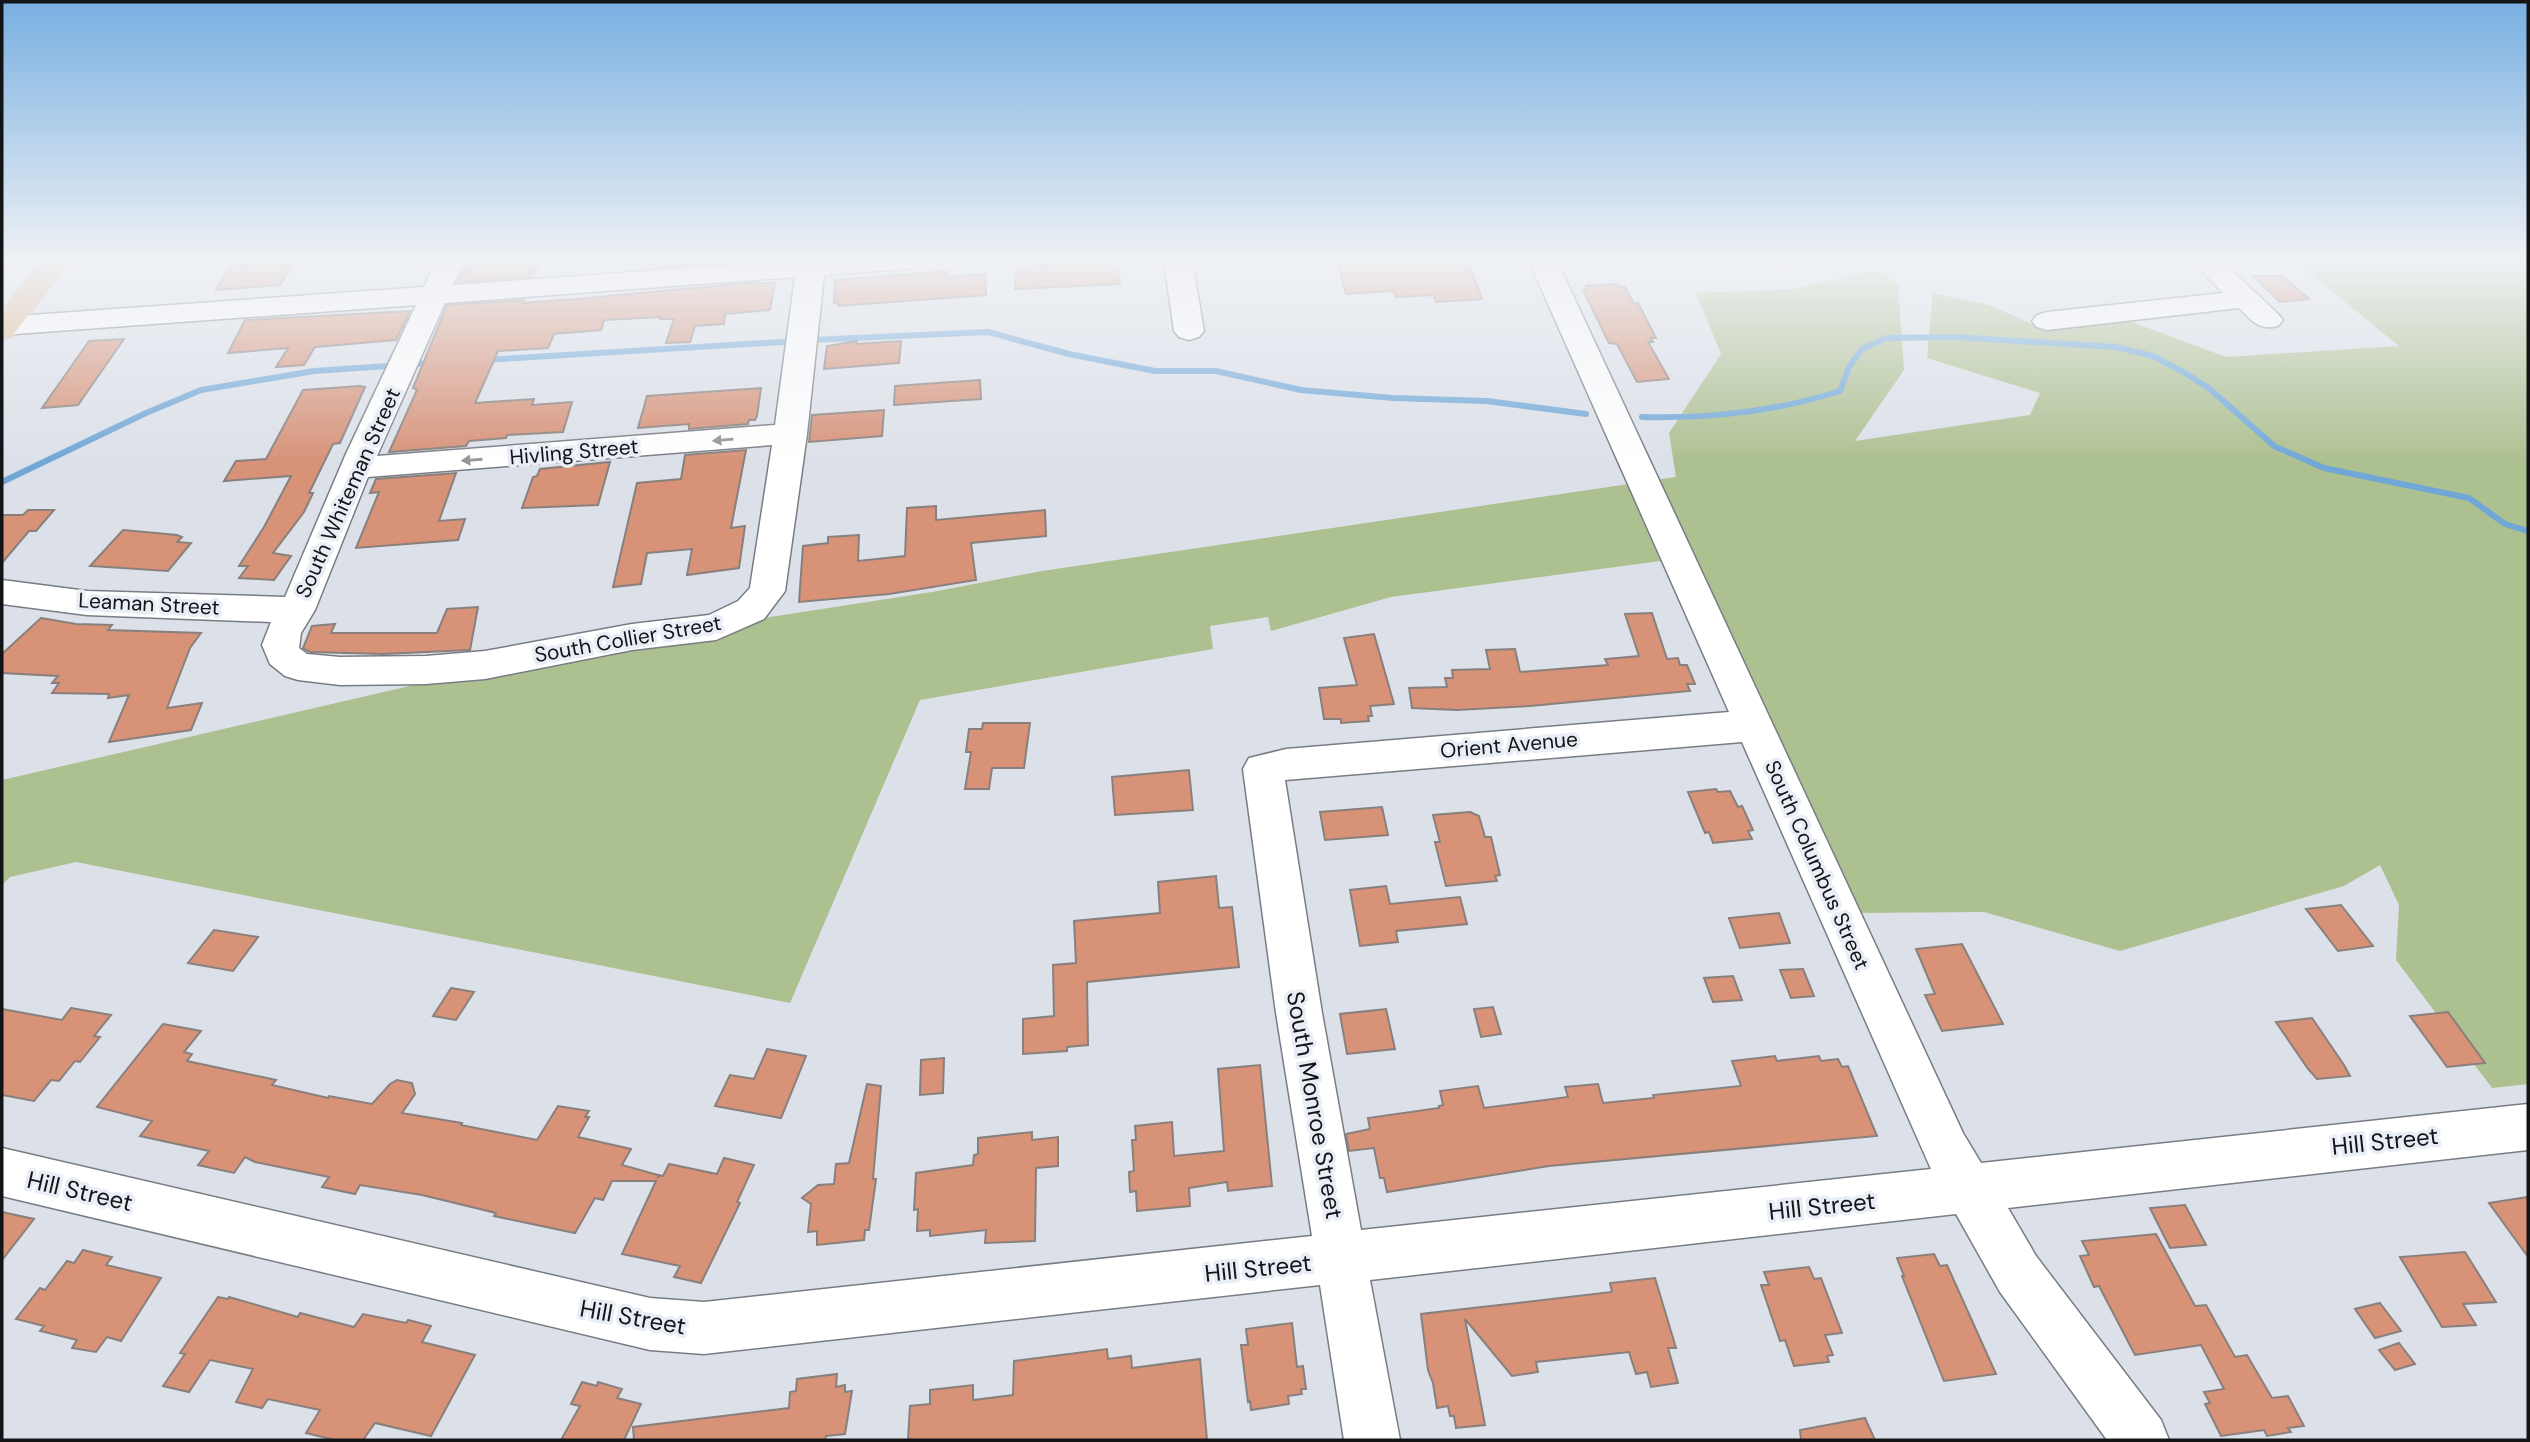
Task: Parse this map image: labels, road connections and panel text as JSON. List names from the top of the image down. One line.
{"streets":{"street":["Hivling Street","South Whiteman Street","Leaman Street","South Collier Street","Orient Avenue","South Columbus Street","South Monroe Street","Hill Street"]},"crossings":[["Hivling Street","South Whiteman Street"],["Hivling Street","South Collier Street"],["South Whiteman Street","Leaman Street"],["South Whiteman Street","South Collier Street"],["Leaman Street","South Collier Street"],["Orient Avenue","South Columbus Street"],["Orient Avenue","South Monroe Street"],["South Columbus Street","Hill Street"],["South Monroe Street","Hill Street"]],"one_way":["Hivling Street"]}
